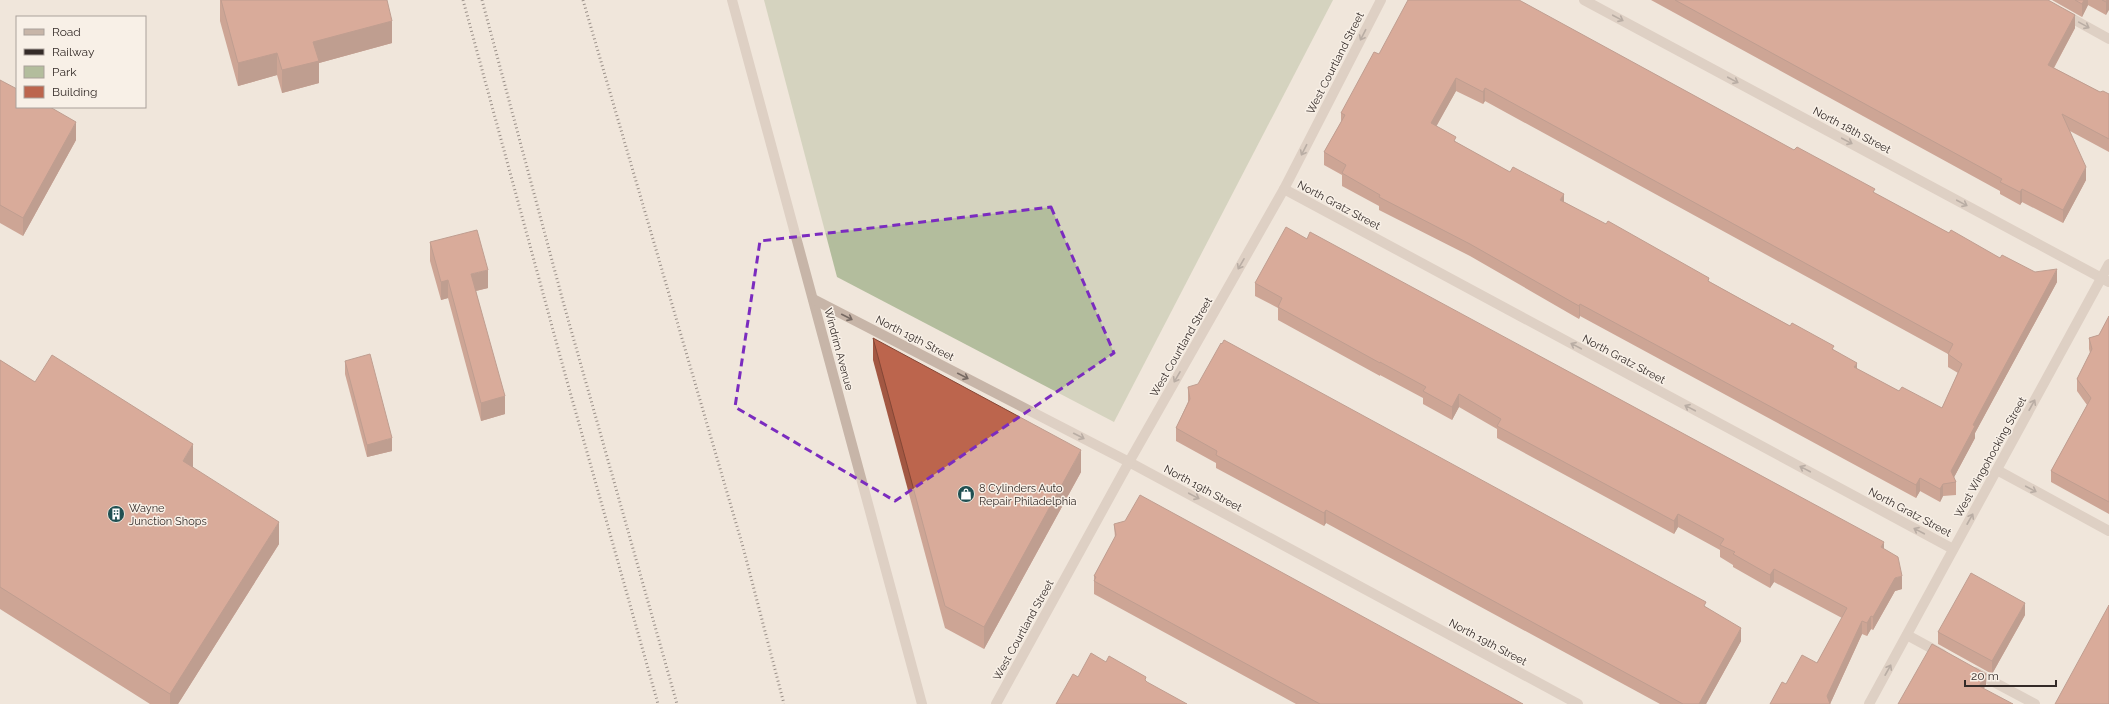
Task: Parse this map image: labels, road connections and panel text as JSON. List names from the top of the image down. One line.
{"streets":{"street":["West Courtland Street","North 18th Street","North Gratz Street","North 19th Street","Windrim Avenue","West Wingohocking Street"]},"crossings":[["West Courtland Street","North Gratz Street"],["West Courtland Street","North 19th Street"],["North 18th Street","West Wingohocking Street"],["North Gratz Street","West Wingohocking Street"],["North 19th Street","Windrim Avenue"]],"one_way":["West Courtland Street","North 18th Street","North Gratz Street","North 19th Street","West Wingohocking Street"],"places":{"shop":["8 Cylinders Auto Repair Philadelphia"],"building":["Wayne Junction Shops"]},"legend":["Road","Railway","Park","Building"],"scale_bar":"20 m"}
